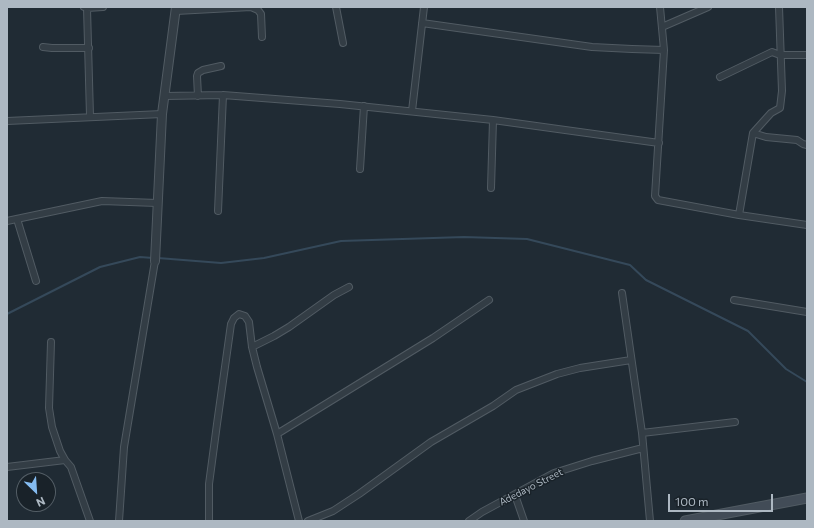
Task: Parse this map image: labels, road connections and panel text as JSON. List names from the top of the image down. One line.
{"streets":{"street":["Adedayo Street"]},"scale_bar":"100 m","north":"bottom right"}
